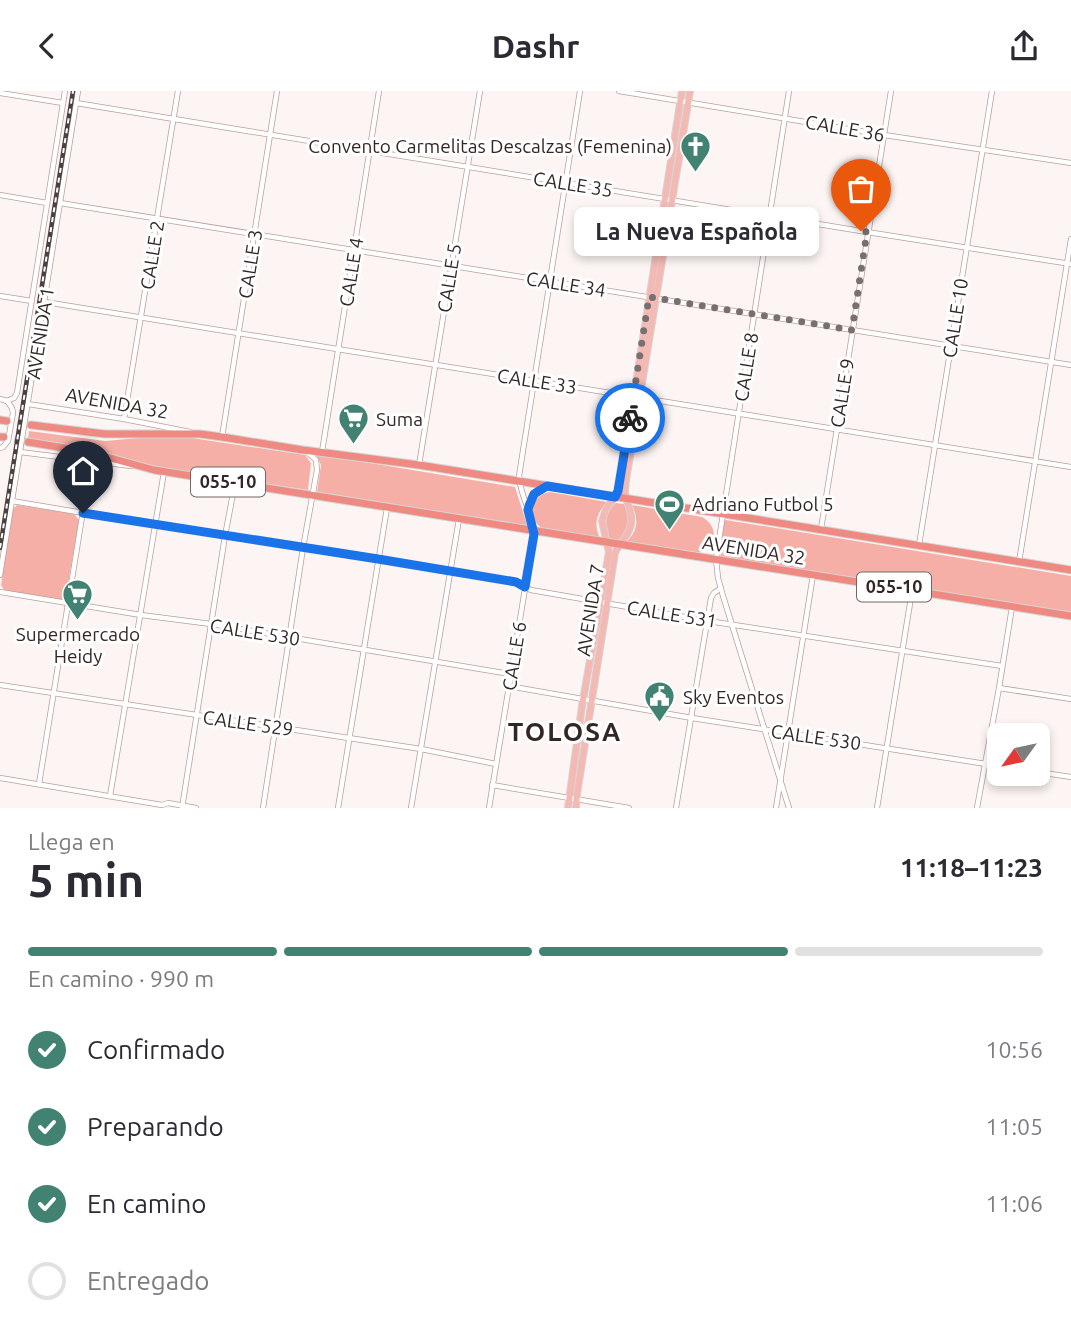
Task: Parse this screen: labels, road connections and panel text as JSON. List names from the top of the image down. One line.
{"streets":{"highway":["AVENIDA 32","055-10"],"main road":["AVENIDA 7"],"street":["CALLE 36","CALLE 35","CALLE 2","CALLE 3","CALLE 4","CALLE 5","CALLE 34","CALLE 10","AVENIDA 1","CALLE 8","CALLE 33","CALLE 9","CALLE 531","CALLE 530","CALLE 6","CALLE 529"]},"crossings":[["CALLE 36","CALLE 10"],["CALLE 36","CALLE 8"],["CALLE 36","CALLE 9"],["CALLE 36","AVENIDA 7"],["CALLE 35","CALLE 2"],["CALLE 35","CALLE 3"],["CALLE 35","CALLE 4"],["CALLE 35","CALLE 5"],["CALLE 35","CALLE 10"],["CALLE 35","AVENIDA 1"],["CALLE 35","CALLE 8"],["CALLE 35","CALLE 9"],["CALLE 35","AVENIDA 7"],["CALLE 35","CALLE 6"],["CALLE 2","CALLE 34"],["CALLE 2","CALLE 33"],["CALLE 2","AVENIDA 32"],["CALLE 3","CALLE 34"],["CALLE 3","CALLE 33"],["CALLE 3","AVENIDA 32"],["CALLE 4","CALLE 34"],["CALLE 4","CALLE 33"],["CALLE 4","AVENIDA 32"],["CALLE 5","CALLE 34"],["CALLE 5","CALLE 33"],["CALLE 5","AVENIDA 32"],["CALLE 34","CALLE 10"],["CALLE 34","AVENIDA 1"],["CALLE 34","CALLE 8"],["CALLE 34","CALLE 9"],["CALLE 34","AVENIDA 7"],["CALLE 34","CALLE 6"],["CALLE 10","CALLE 33"],["CALLE 10","AVENIDA 32"],["AVENIDA 1","CALLE 33"],["AVENIDA 1","AVENIDA 32"],["AVENIDA 1","CALLE 531"],["CALLE 8","CALLE 33"],["CALLE 8","AVENIDA 32"],["CALLE 8","CALLE 531"],["CALLE 8","CALLE 530"],["CALLE 33","CALLE 9"],["CALLE 33","AVENIDA 7"],["CALLE 33","CALLE 6"],["CALLE 9","AVENIDA 32"],["AVENIDA 32","AVENIDA 7"],["AVENIDA 32","CALLE 6"],["AVENIDA 7","CALLE 531"],["AVENIDA 7","CALLE 530"],["CALLE 531","CALLE 6"],["CALLE 530","CALLE 6"],["CALLE 6","CALLE 529"]],"districts":["TOLOSA"],"places":{"church":["Convento Carmelitas Descalzas (Femenina)"],"other":["La Nueva Española"],"supermarket":["Suma","Supermercado Heidy"],"sports":["Adriano Futbol 5"],"public building":["Sky Eventos"]},"north":"bottom left","page":{"header":"Dashr","bubble":"La Nueva Española","heading":["5 min","Llega en","11:18–11:23"],"bar":"En camino · 990 m","list":[["Confirmado","10:56"],["Preparando","11:05"],["En camino","11:06"],"Entregado"]}}
